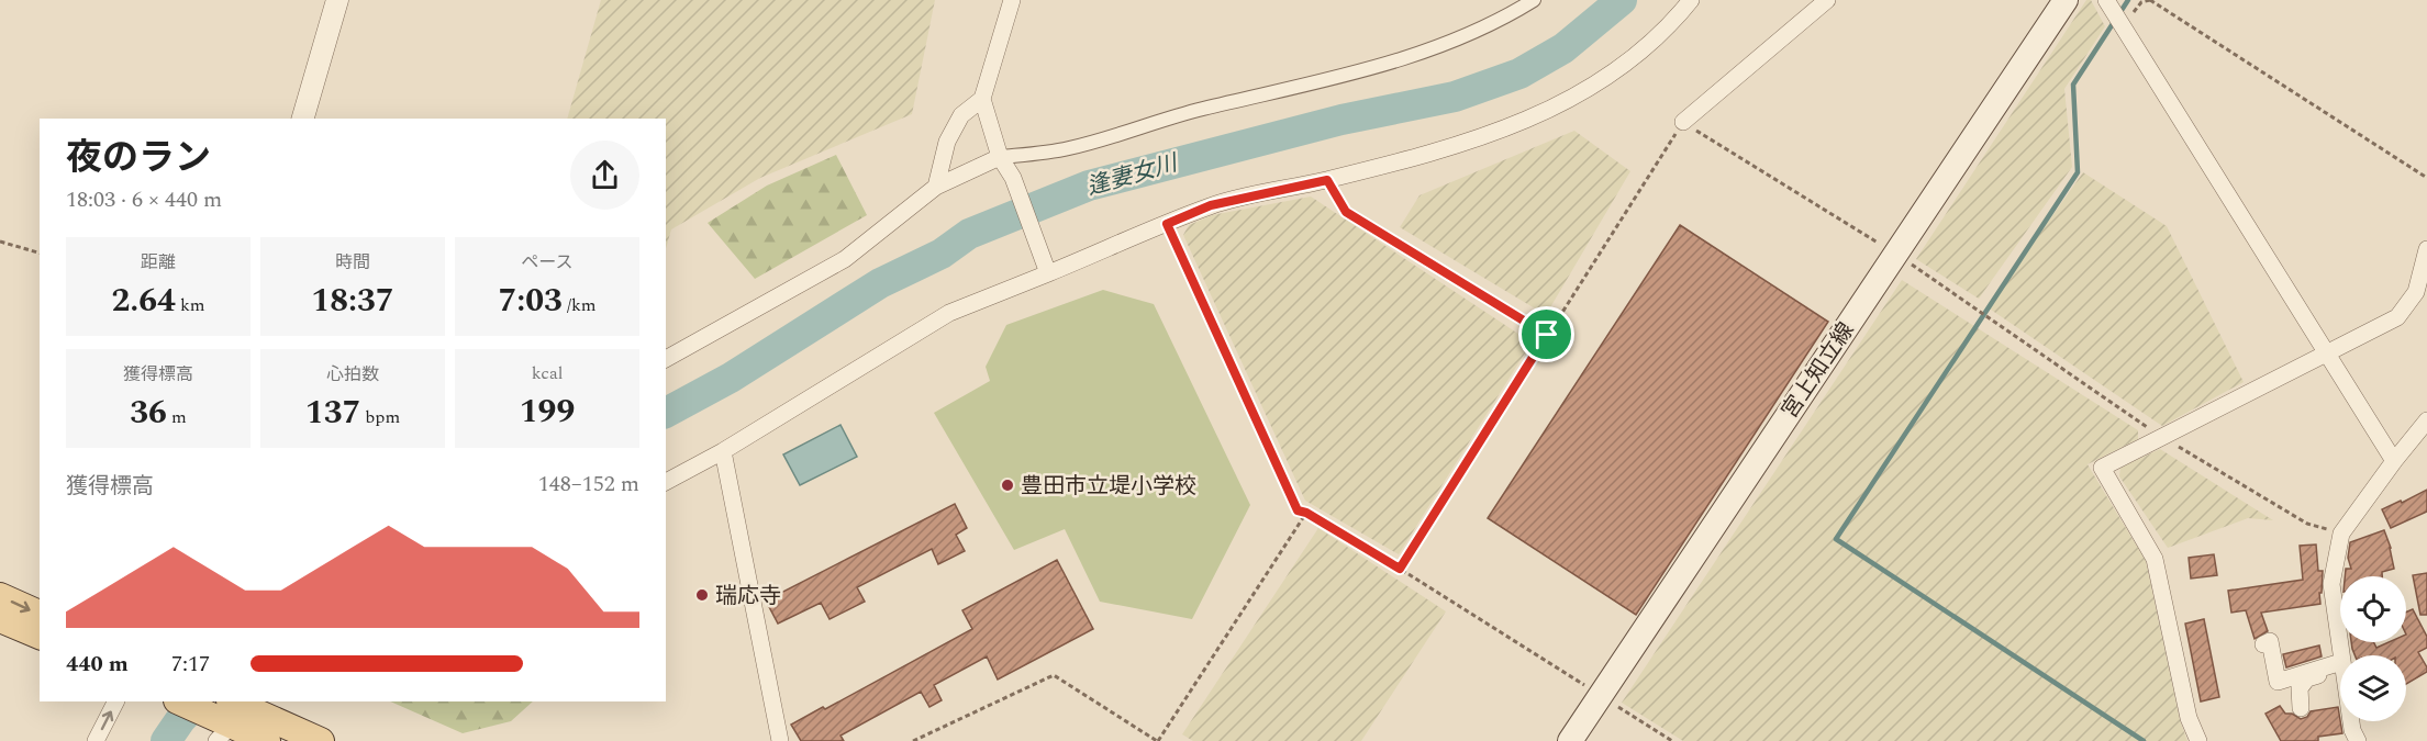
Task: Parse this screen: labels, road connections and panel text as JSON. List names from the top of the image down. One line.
{"streets":{"main road":["宮上知立線"]},"water":["逢妻女川"],"places":["豊田市立堤小学校","瑞応寺"],"page":{"heading":["夜のラン","18:03 · 6 × 440 m"],"stats":[["距離","2.64 km"],["時間","18:37"],["ペース","7:03 /km"],["獲得標高","36 m"],["心拍数","137 bpm"],["kcal","199"]],"chart":["獲得標高","148–152 m"],"list":[{"name":"440 m","note":"7:17"}]}}
